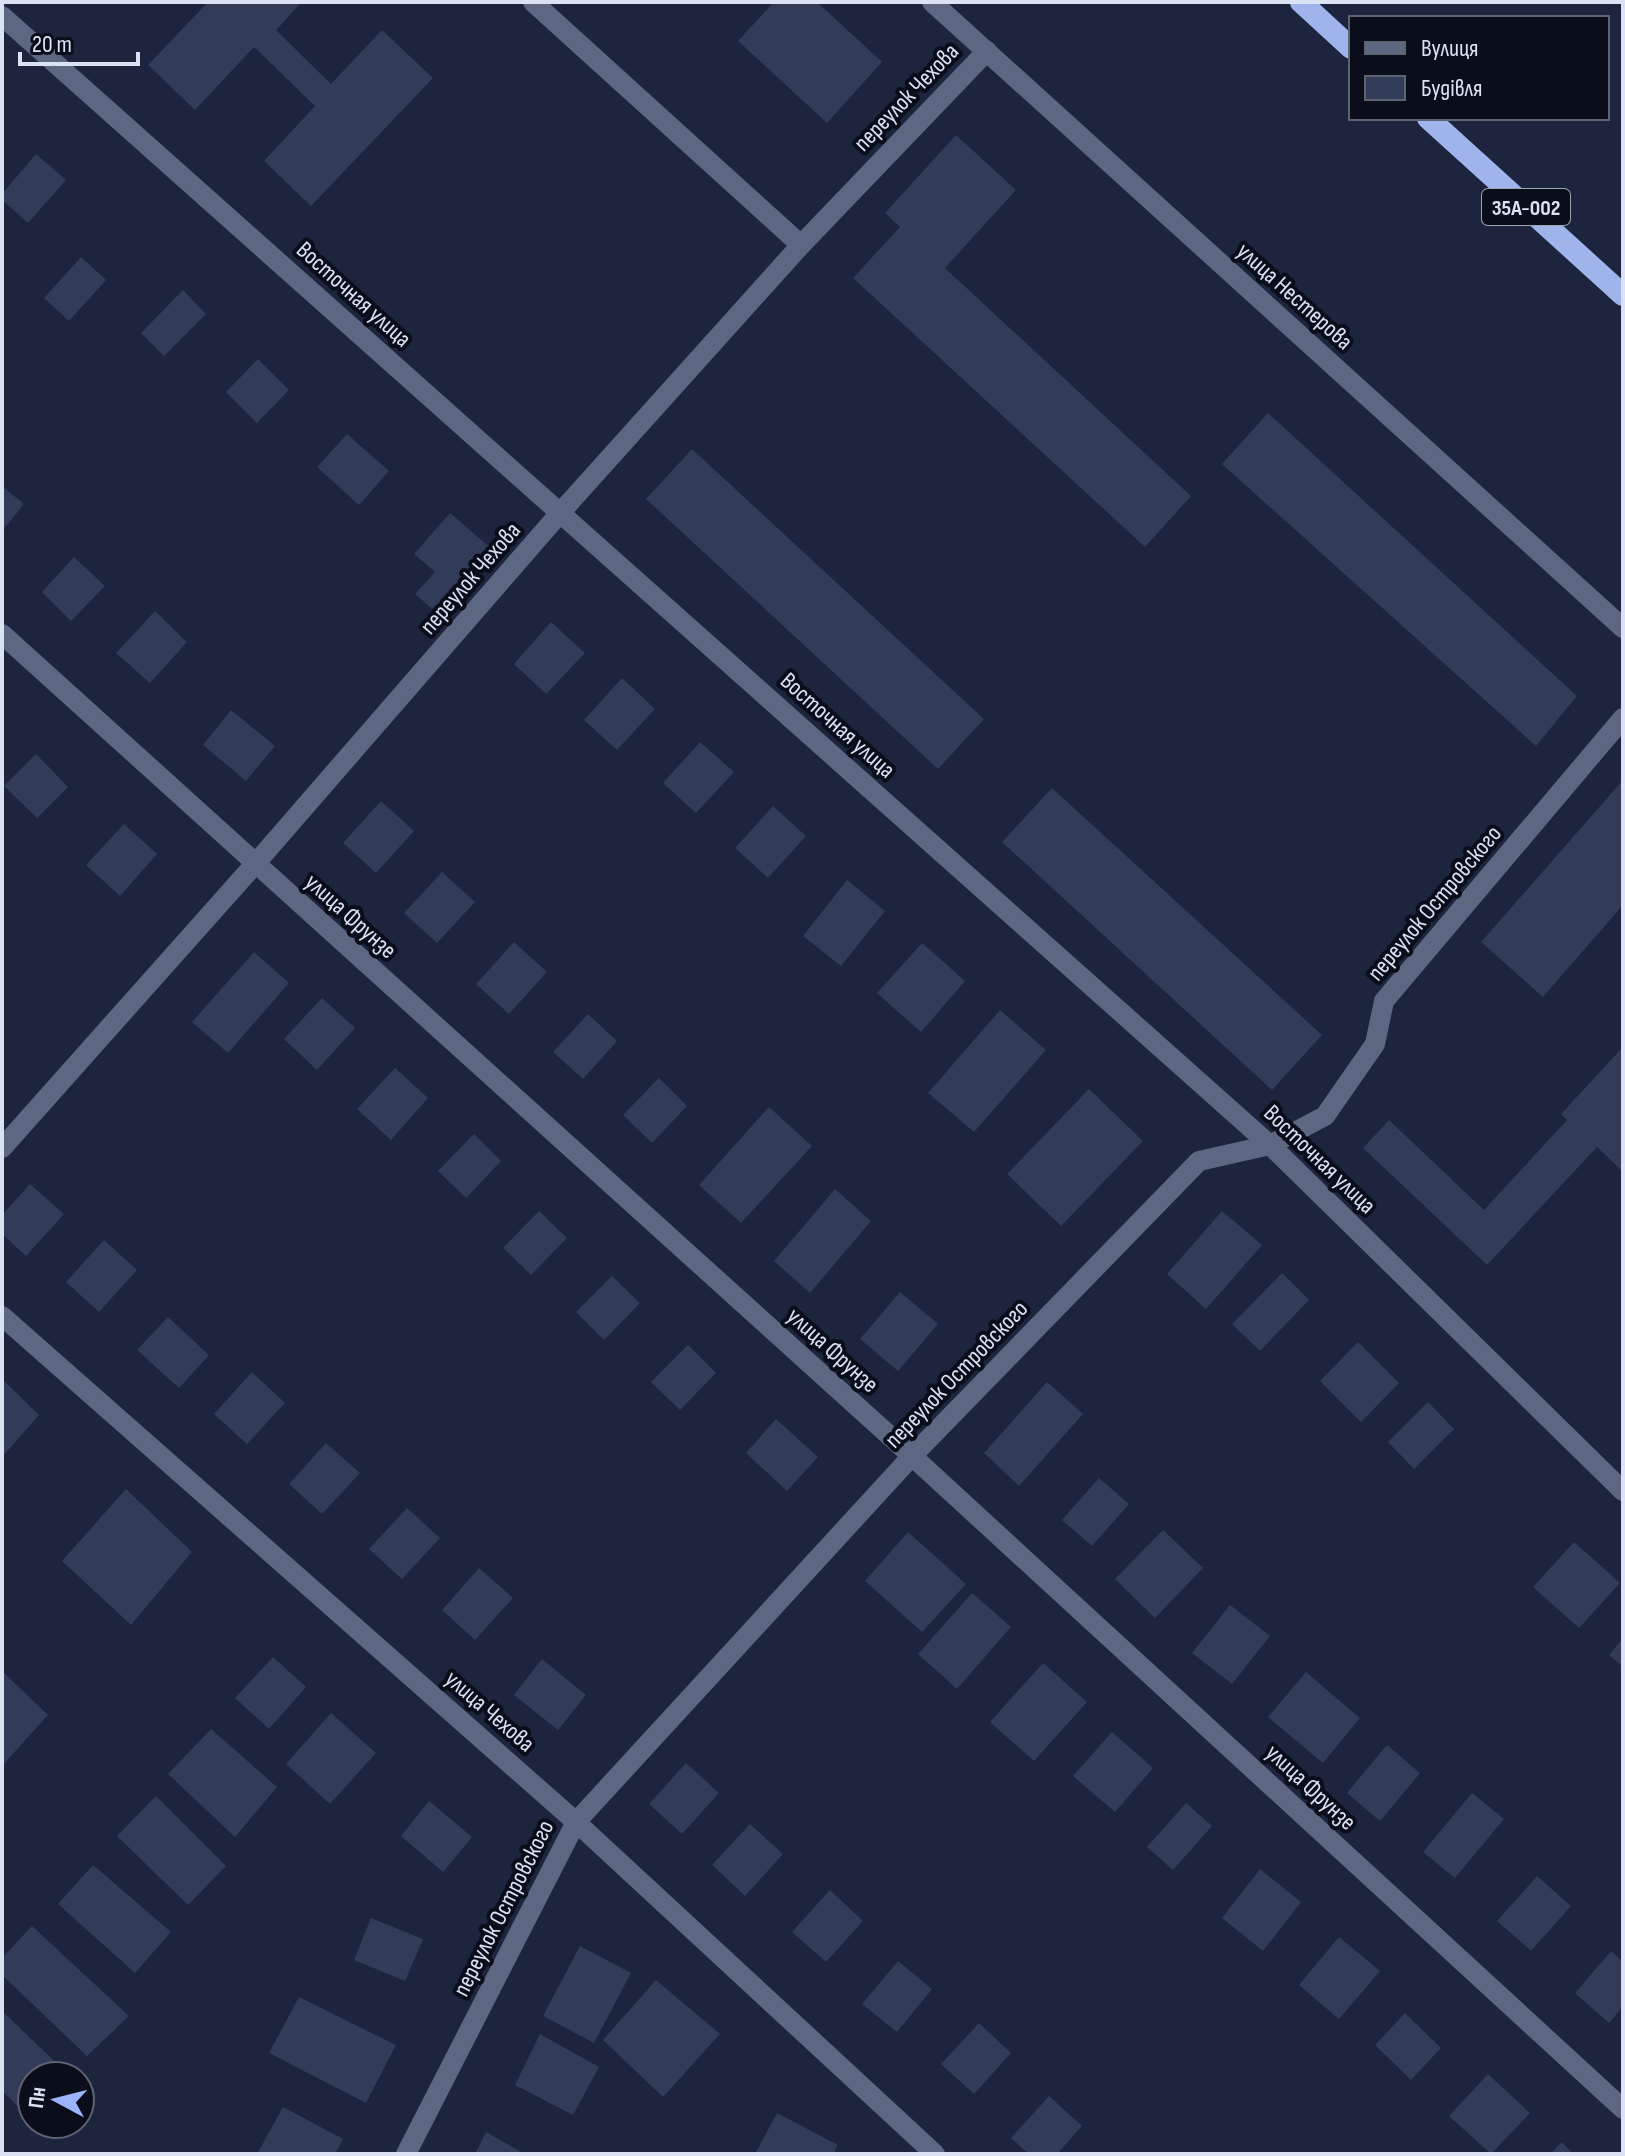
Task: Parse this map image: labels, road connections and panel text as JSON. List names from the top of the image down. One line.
{"streets":{"highway":["35А-002"],"street":["переулок Чехова","Восточная улица","улица Нестерова","переулок Островского","улица Фрунзе","улица Чехова"]},"crossings":[["переулок Чехова","Восточная улица"],["переулок Чехова","улица Нестерова"],["переулок Чехова","улица Фрунзе"],["Восточная улица","переулок Островского"],["переулок Островского","улица Фрунзе"],["переулок Островского","улица Чехова"]],"legend":["Вулиця","Будівля"],"scale_bar":"20 m","north":"left"}
